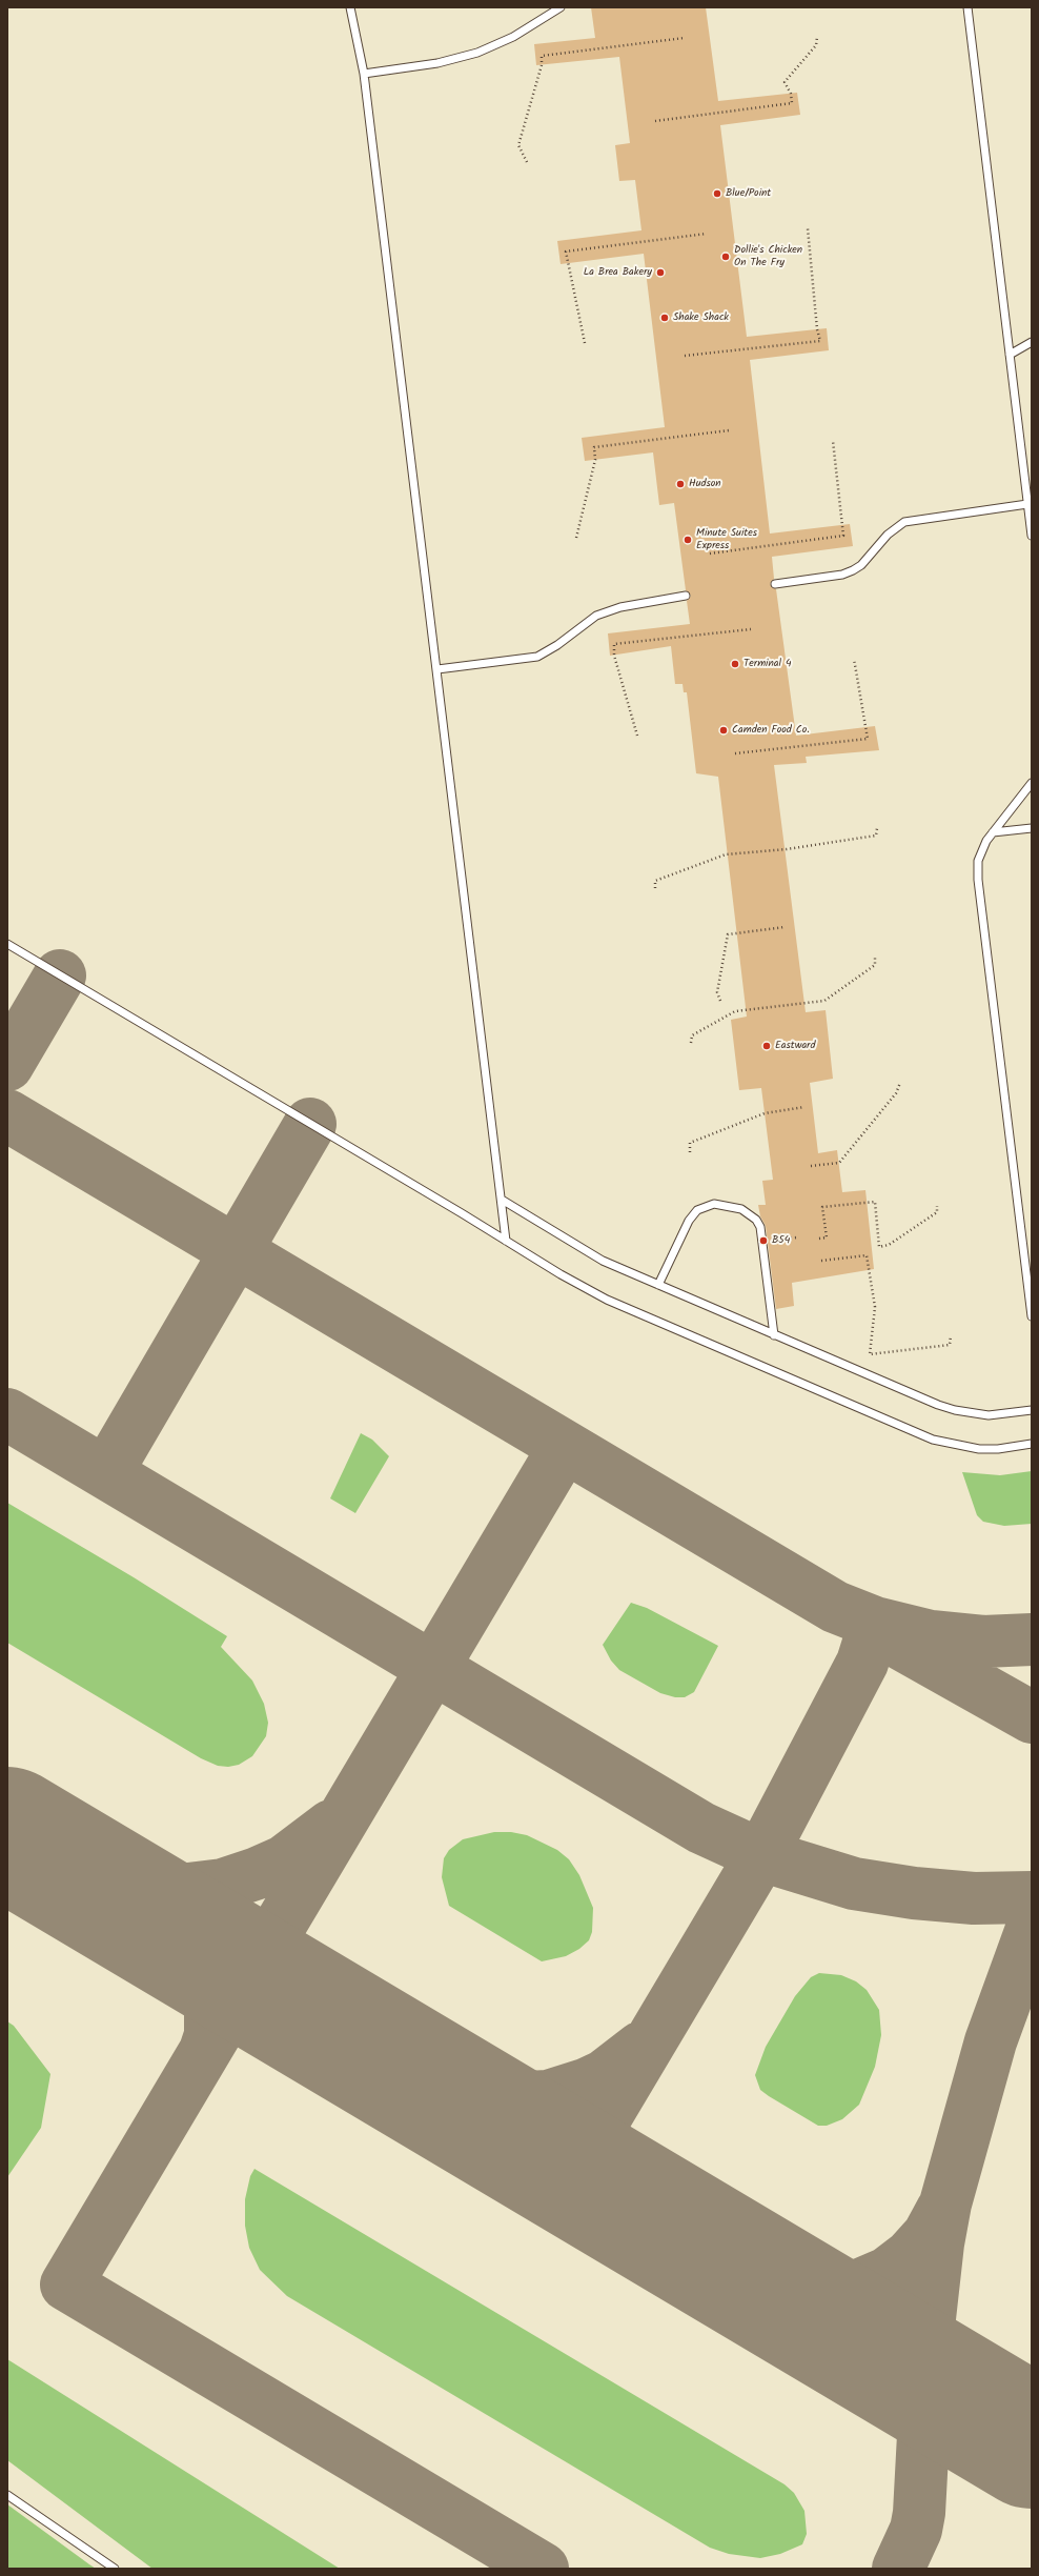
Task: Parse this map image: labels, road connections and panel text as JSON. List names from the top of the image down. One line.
{"places":["Blue/Point","Dollie's Chicken On The Fry","La Brea Bakery","Shake Shack","Hudson","Minute Suites Express","Terminal 4","Camden Food Co.","Eastward","B54"]}
